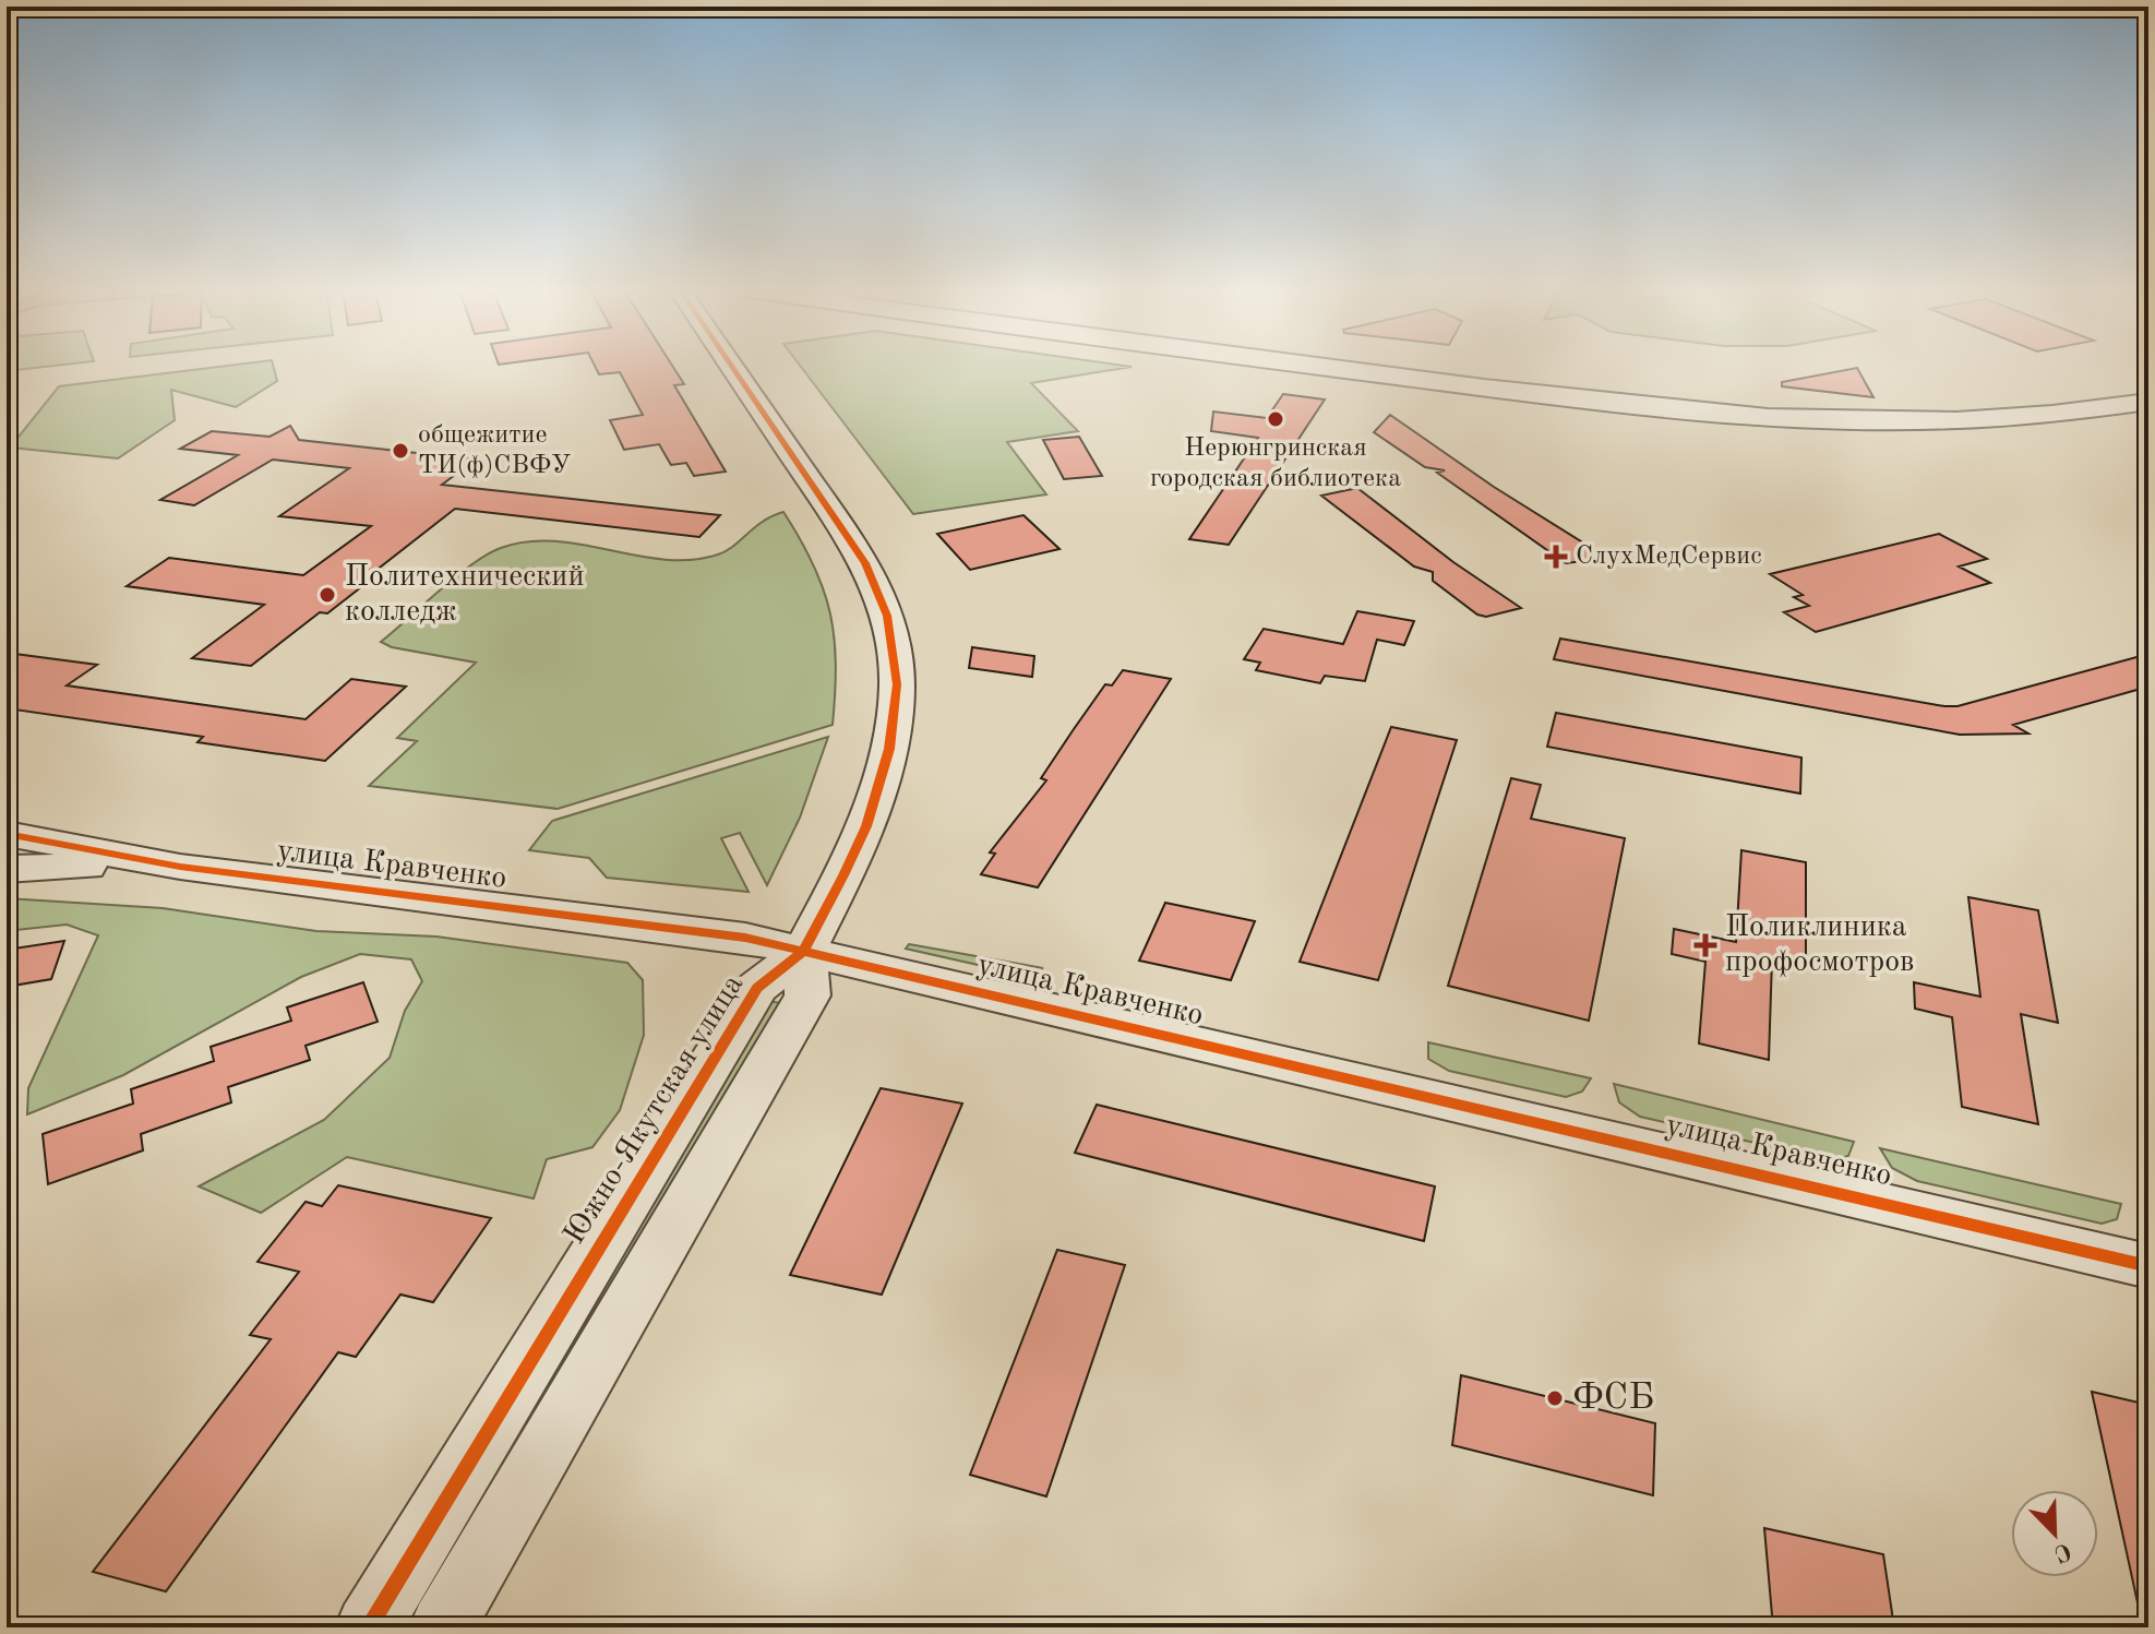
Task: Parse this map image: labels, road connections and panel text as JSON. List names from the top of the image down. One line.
{"streets":{"street":["улица Кравченко","Южно-Якутская улица"]},"crossings":[["улица Кравченко","Южно-Якутская улица"]],"places":{"other":["Нерюнгринская городская библиотека","общежитие ТИ(ф)СВФУ","Политехнический колледж","ФСБ"],"health":["СлухМедСервис","Поликлиника профосмотров"]},"north":"bottom right"}
